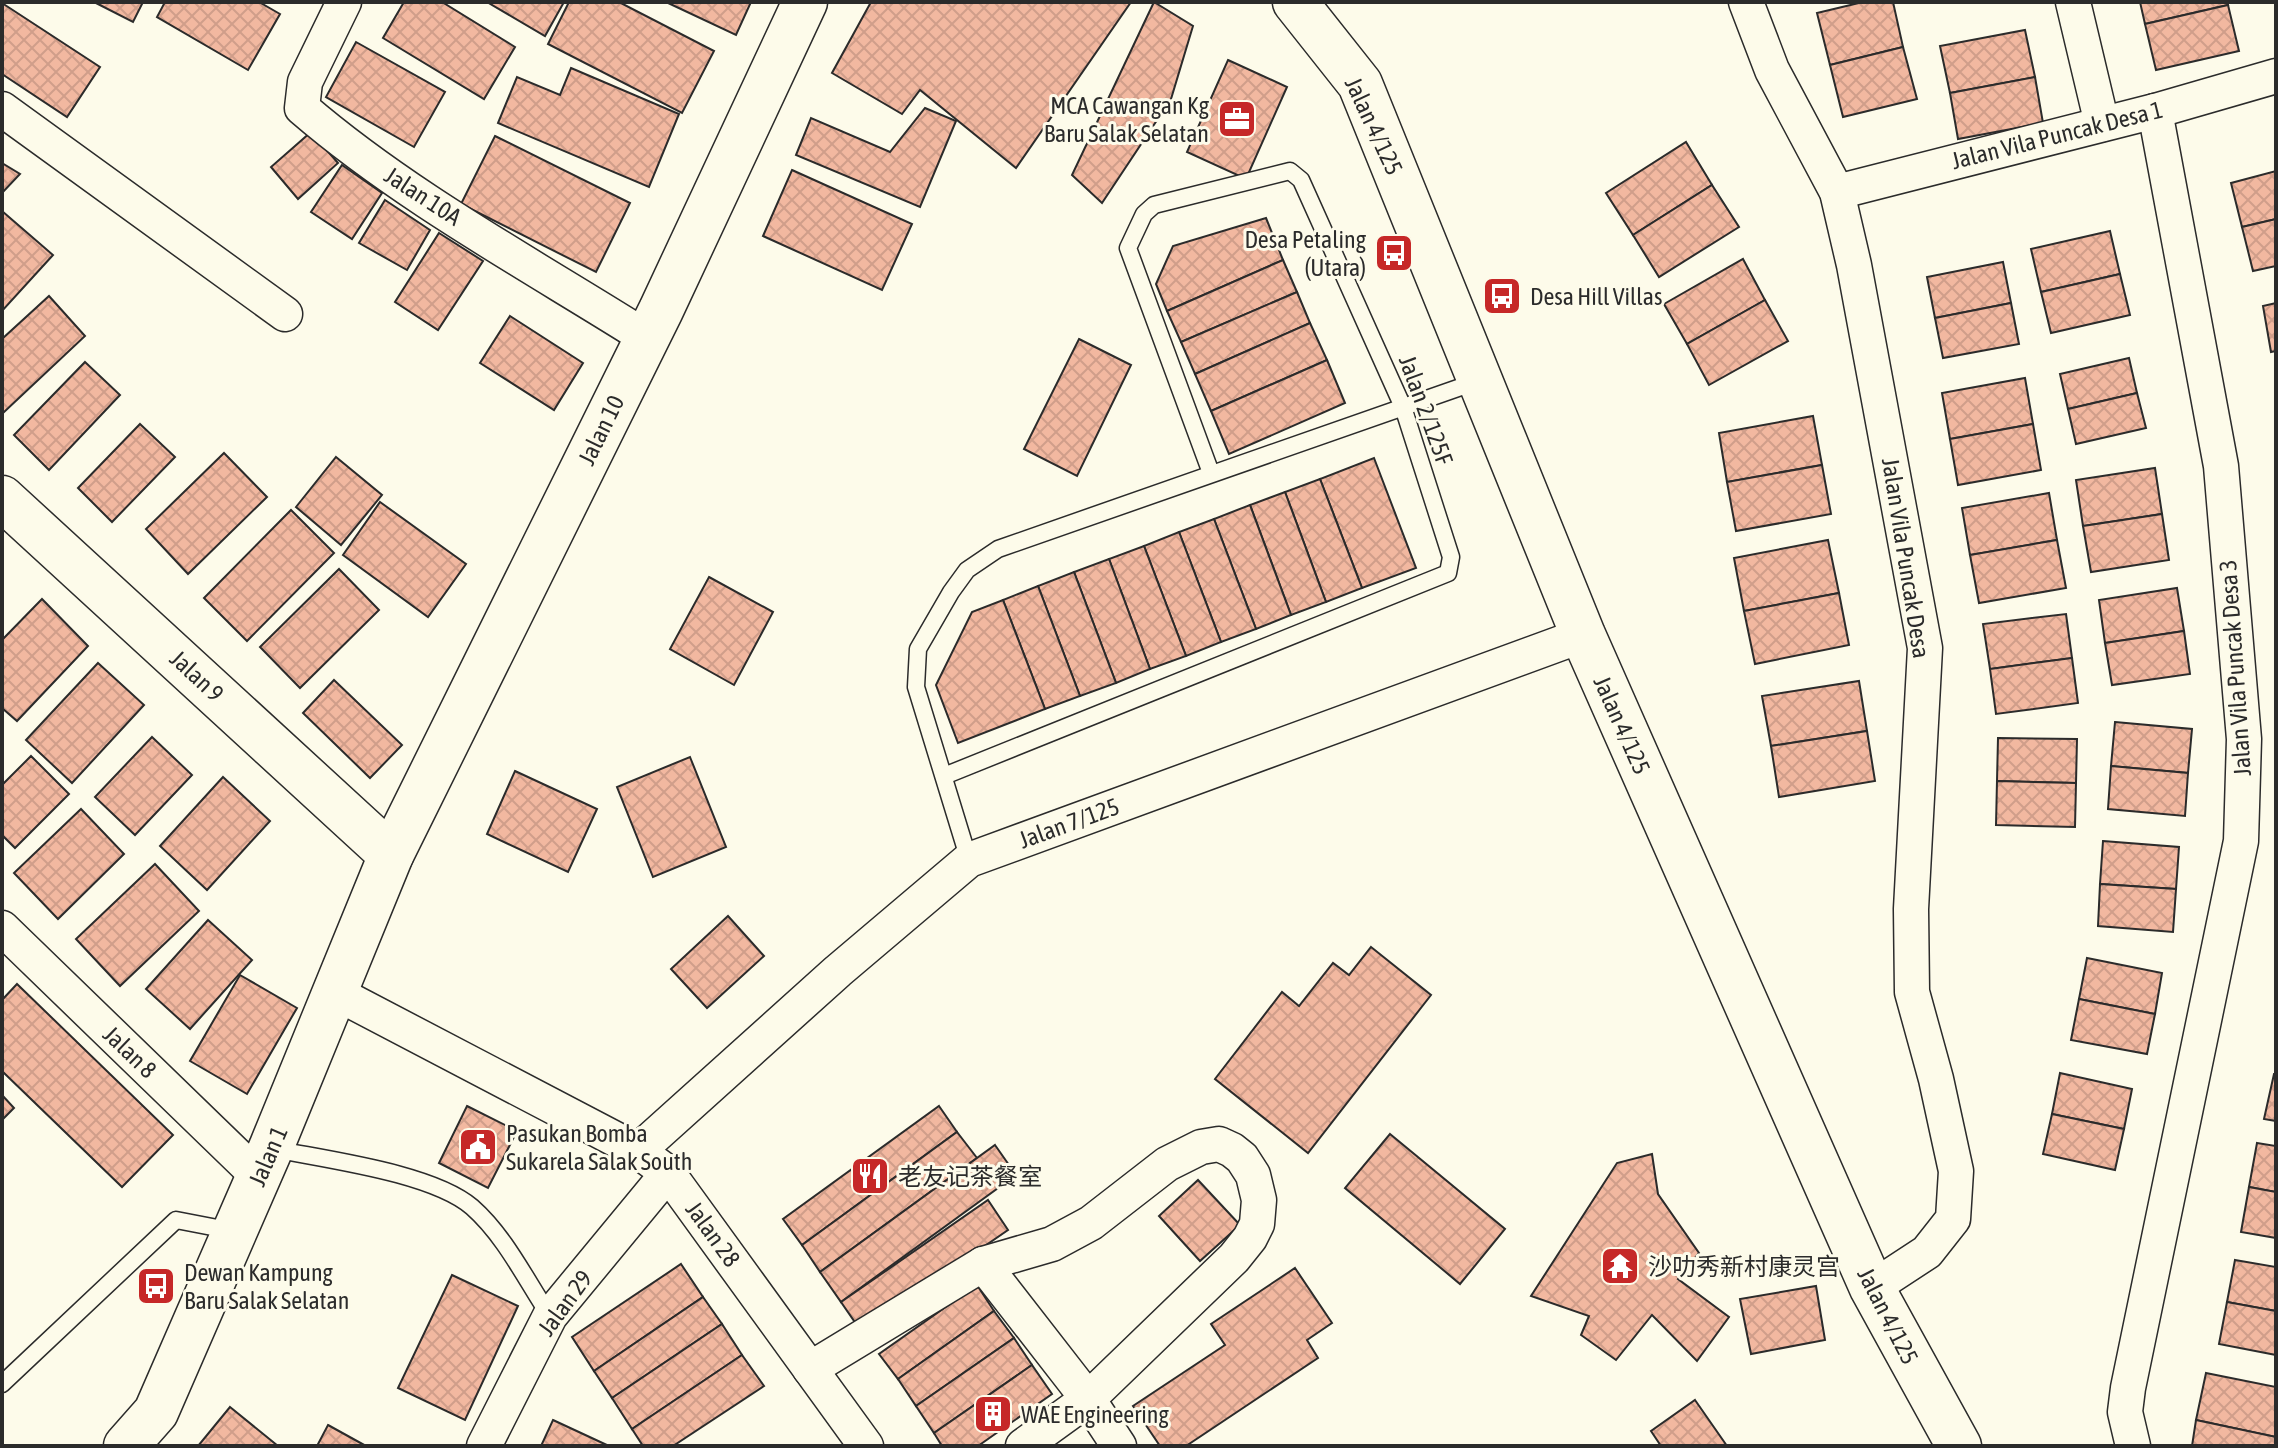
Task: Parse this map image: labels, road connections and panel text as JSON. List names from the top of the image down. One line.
{"streets":{"street":["Jalan 4/125","Jalan Vila Puncak Desa 1","Jalan 10A","Jalan 10","Jalan Vila Puncak Desa","Jalan Vila Puncak Desa 3","Jalan 9","Jalan 7/125","Jalan 8","Jalan 1","Jalan 28","Jalan 29"],"lane":["Jalan 2/125F"]},"crossings":[["Jalan 4/125","Jalan Vila Puncak Desa"],["Jalan 4/125","Jalan 7/125"],["Jalan Vila Puncak Desa 1","Jalan Vila Puncak Desa"],["Jalan Vila Puncak Desa 1","Jalan Vila Puncak Desa 3"],["Jalan 10A","Jalan 10"],["Jalan 10","Jalan 9"],["Jalan 10","Jalan 1"],["Jalan 9","Jalan 1"],["Jalan 7/125","Jalan 28"],["Jalan 8","Jalan 1"],["Jalan 1","Jalan 28"],["Jalan 28","Jalan 29"]],"places":{"office":["MCA Cawangan Kg Baru Salak Selatan"],"bus stop":["Desa Petaling (Utara)","Desa Hill Villas","Dewan Kampung Baru Salak Selatan"],"public building":["Pasukan Bomba Sukarela Salak South"],"restaurant":["老友记茶餐室"],"temple":["沙叻秀新村康灵宫"],"building":["WAE Engineering"]}}
